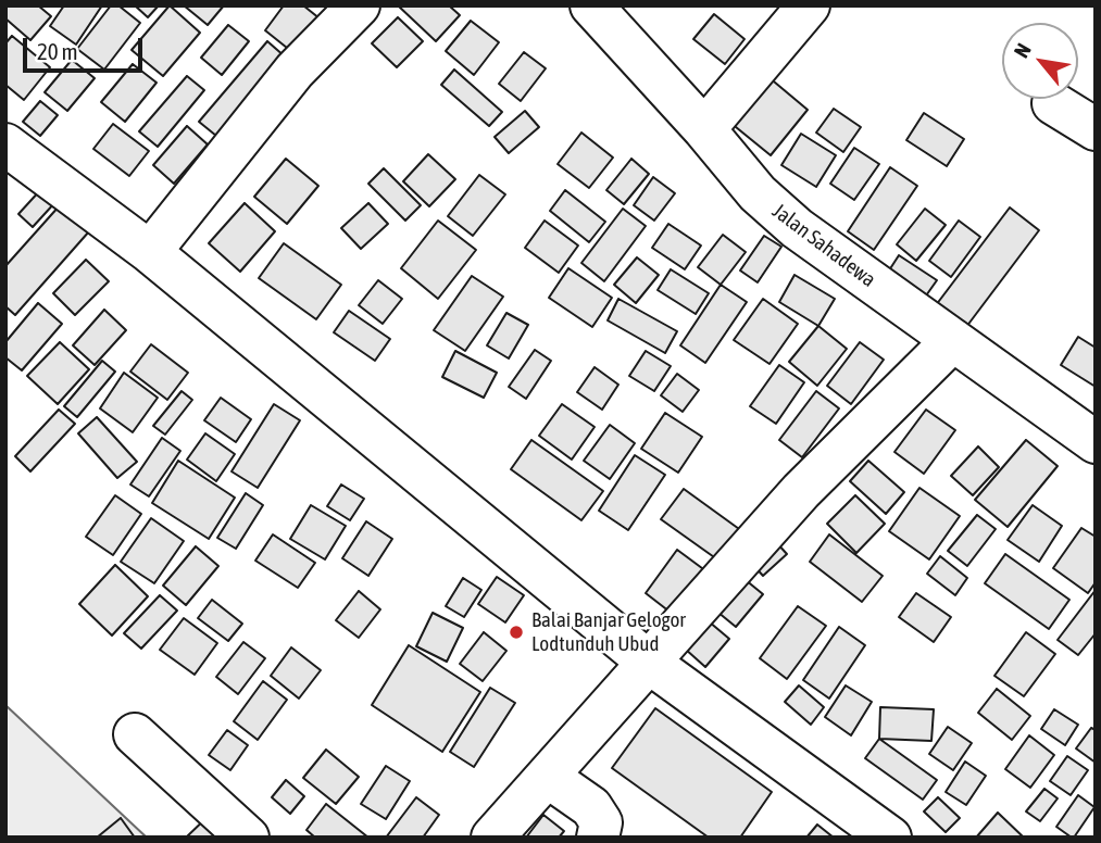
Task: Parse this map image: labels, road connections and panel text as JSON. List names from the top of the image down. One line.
{"streets":{"street":["Jalan Sahadewa"]},"places":["Balai Banjar Gelogor Lodtunduh Ubud"],"scale_bar":"20 m","north":"top left"}
